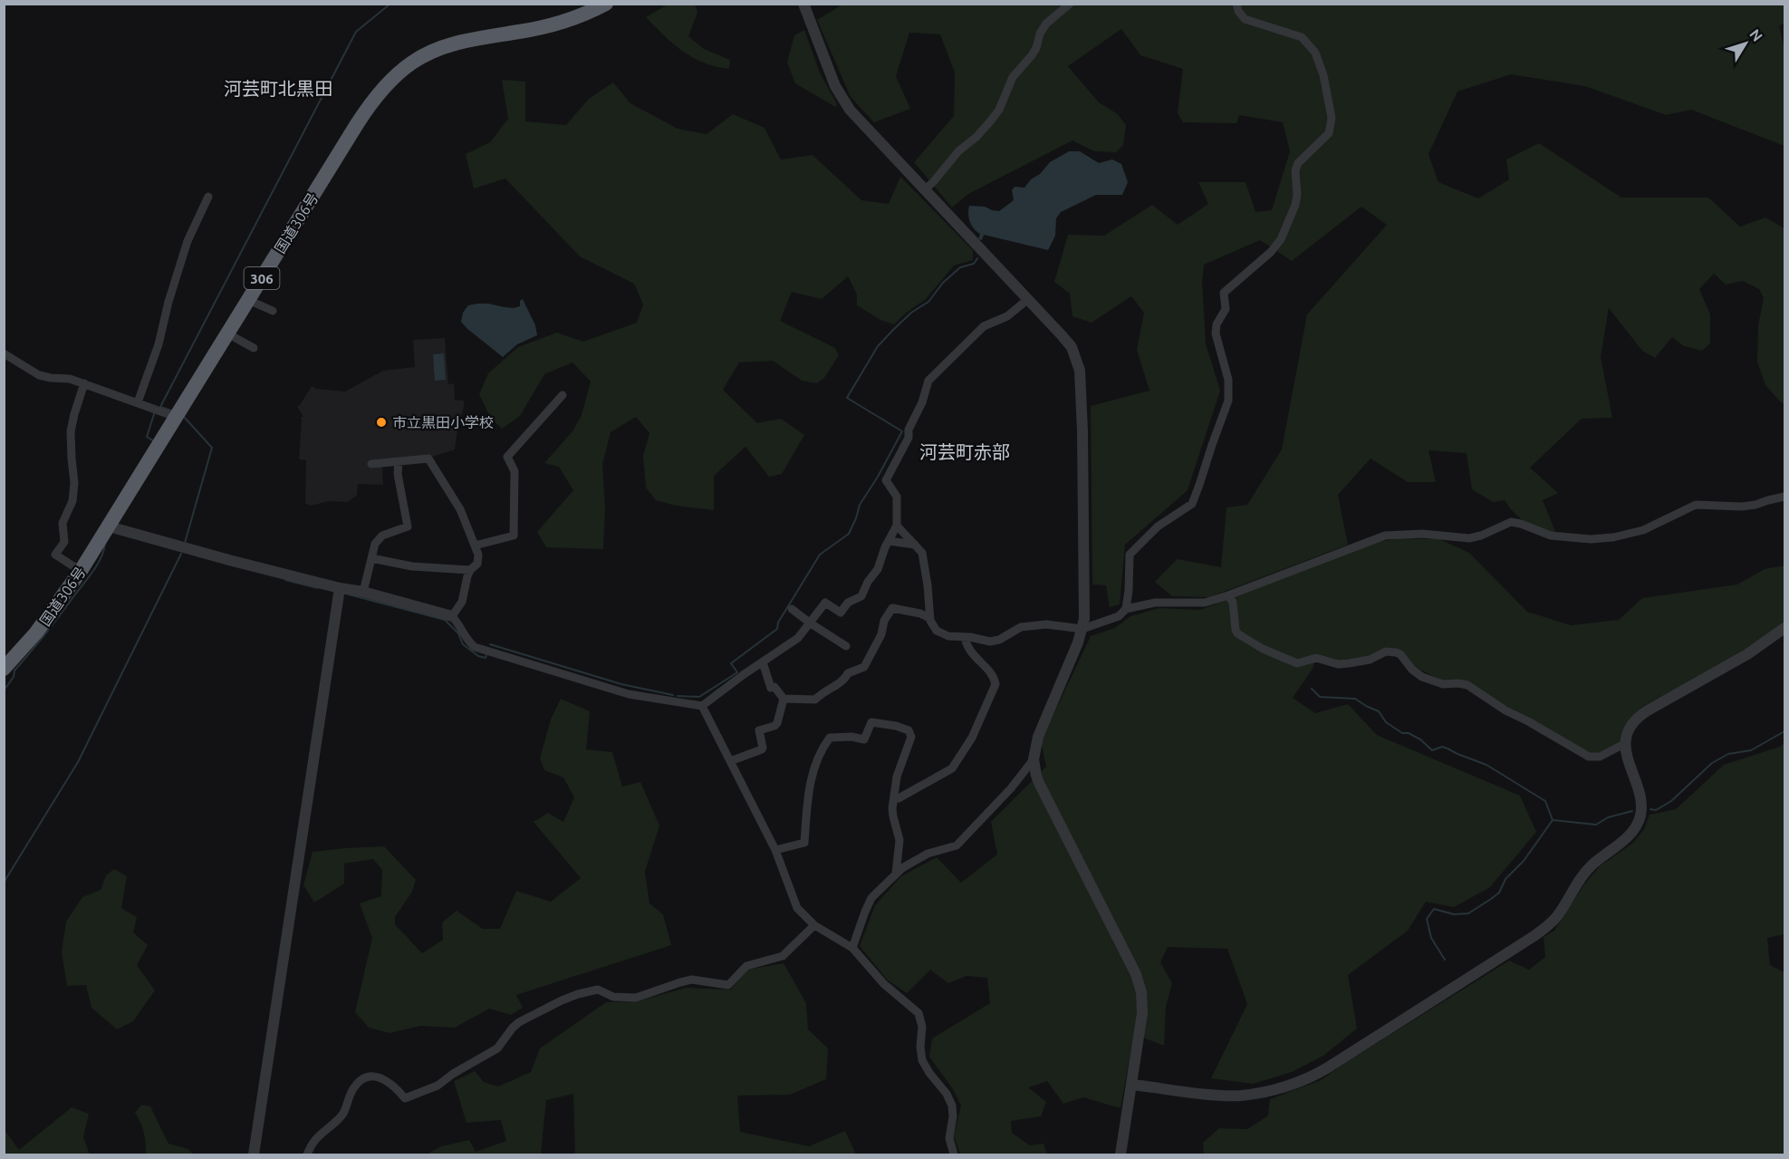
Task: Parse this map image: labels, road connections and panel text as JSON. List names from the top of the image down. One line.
{"streets":{"highway":["国道306号","306"]},"districts":["河芸町北黒田","河芸町赤部"],"places":["市立黒田小学校"],"north":"top right"}
